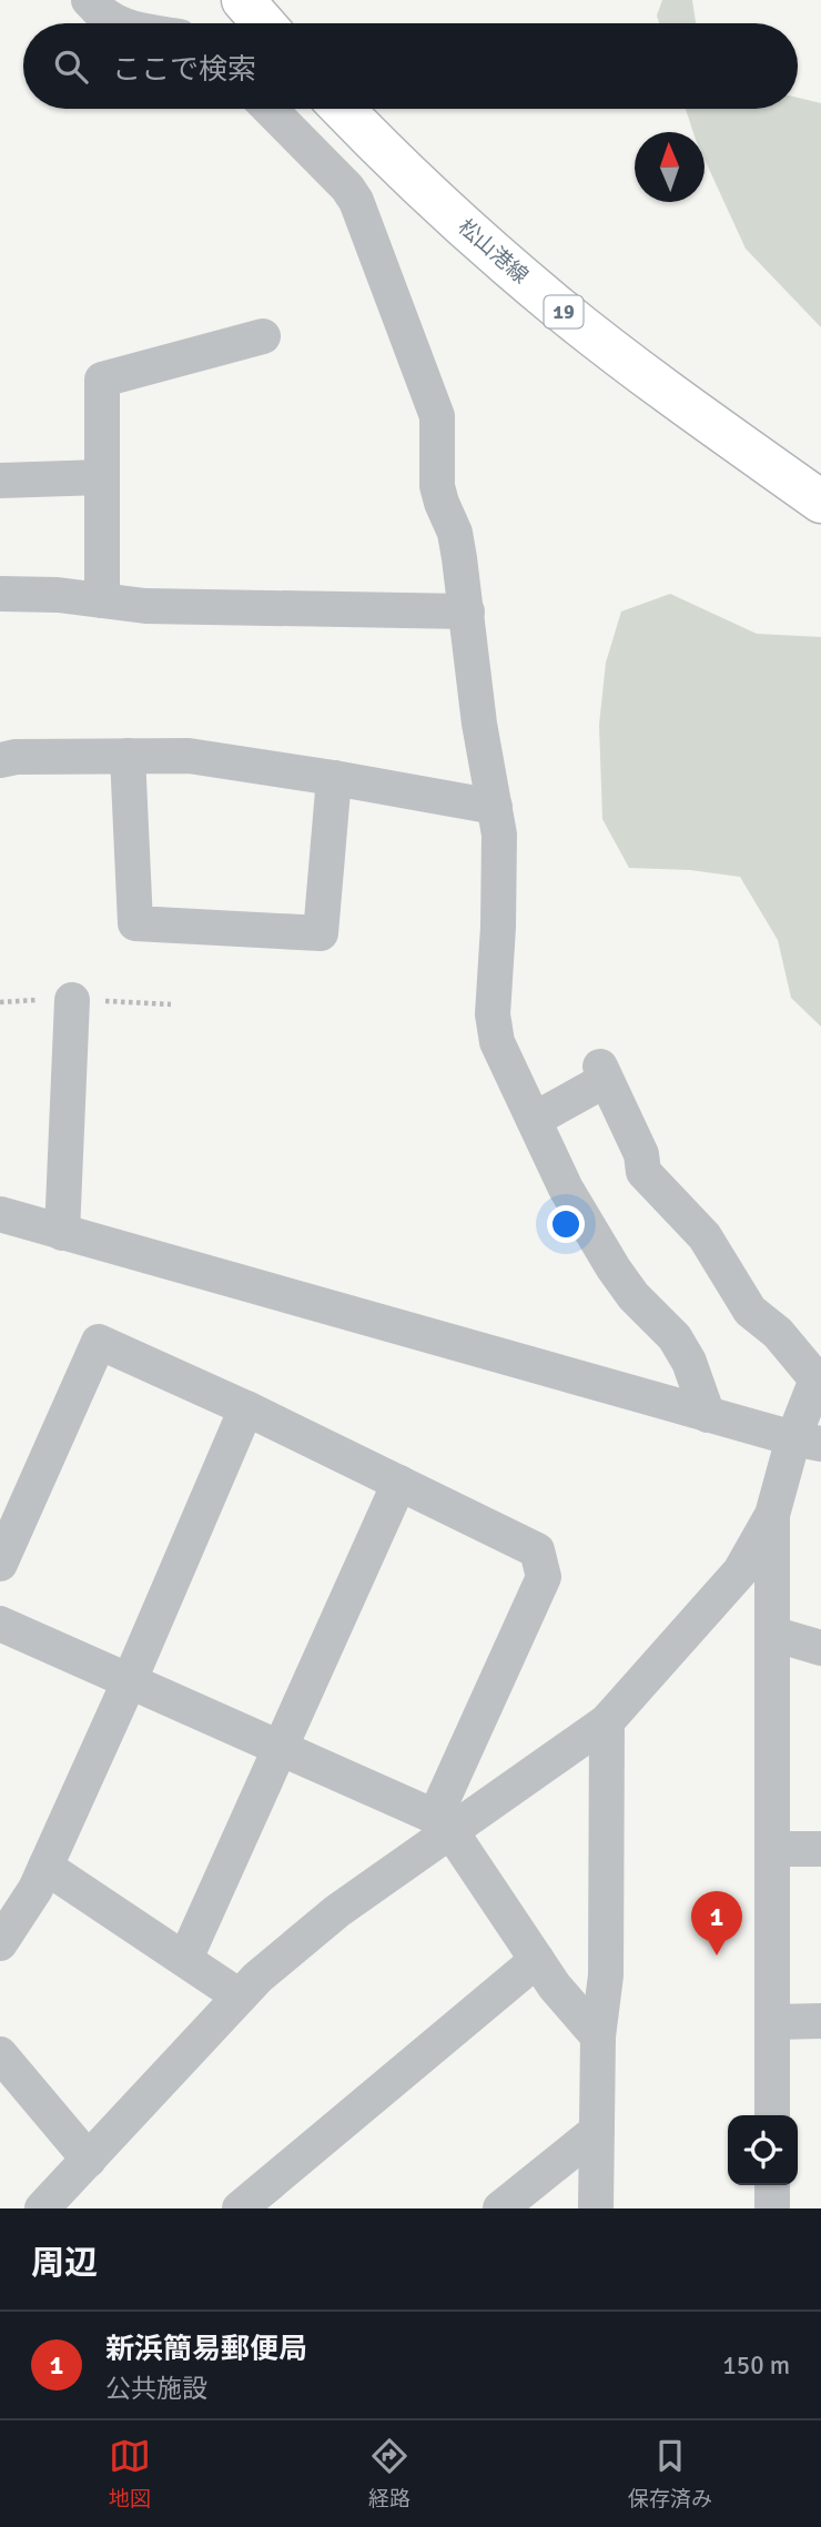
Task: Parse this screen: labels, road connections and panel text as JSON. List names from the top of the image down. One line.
{"streets":{"main road":["松山港線","19"]},"north":"top","page":{"search":"ここで検索","pins":"1","heading":"周辺","list":[{"mark":"1","name":"新浜簡易郵便局","note":"公共施設","value":"150 m"}],"nav":["地図","経路","保存済み"]}}
